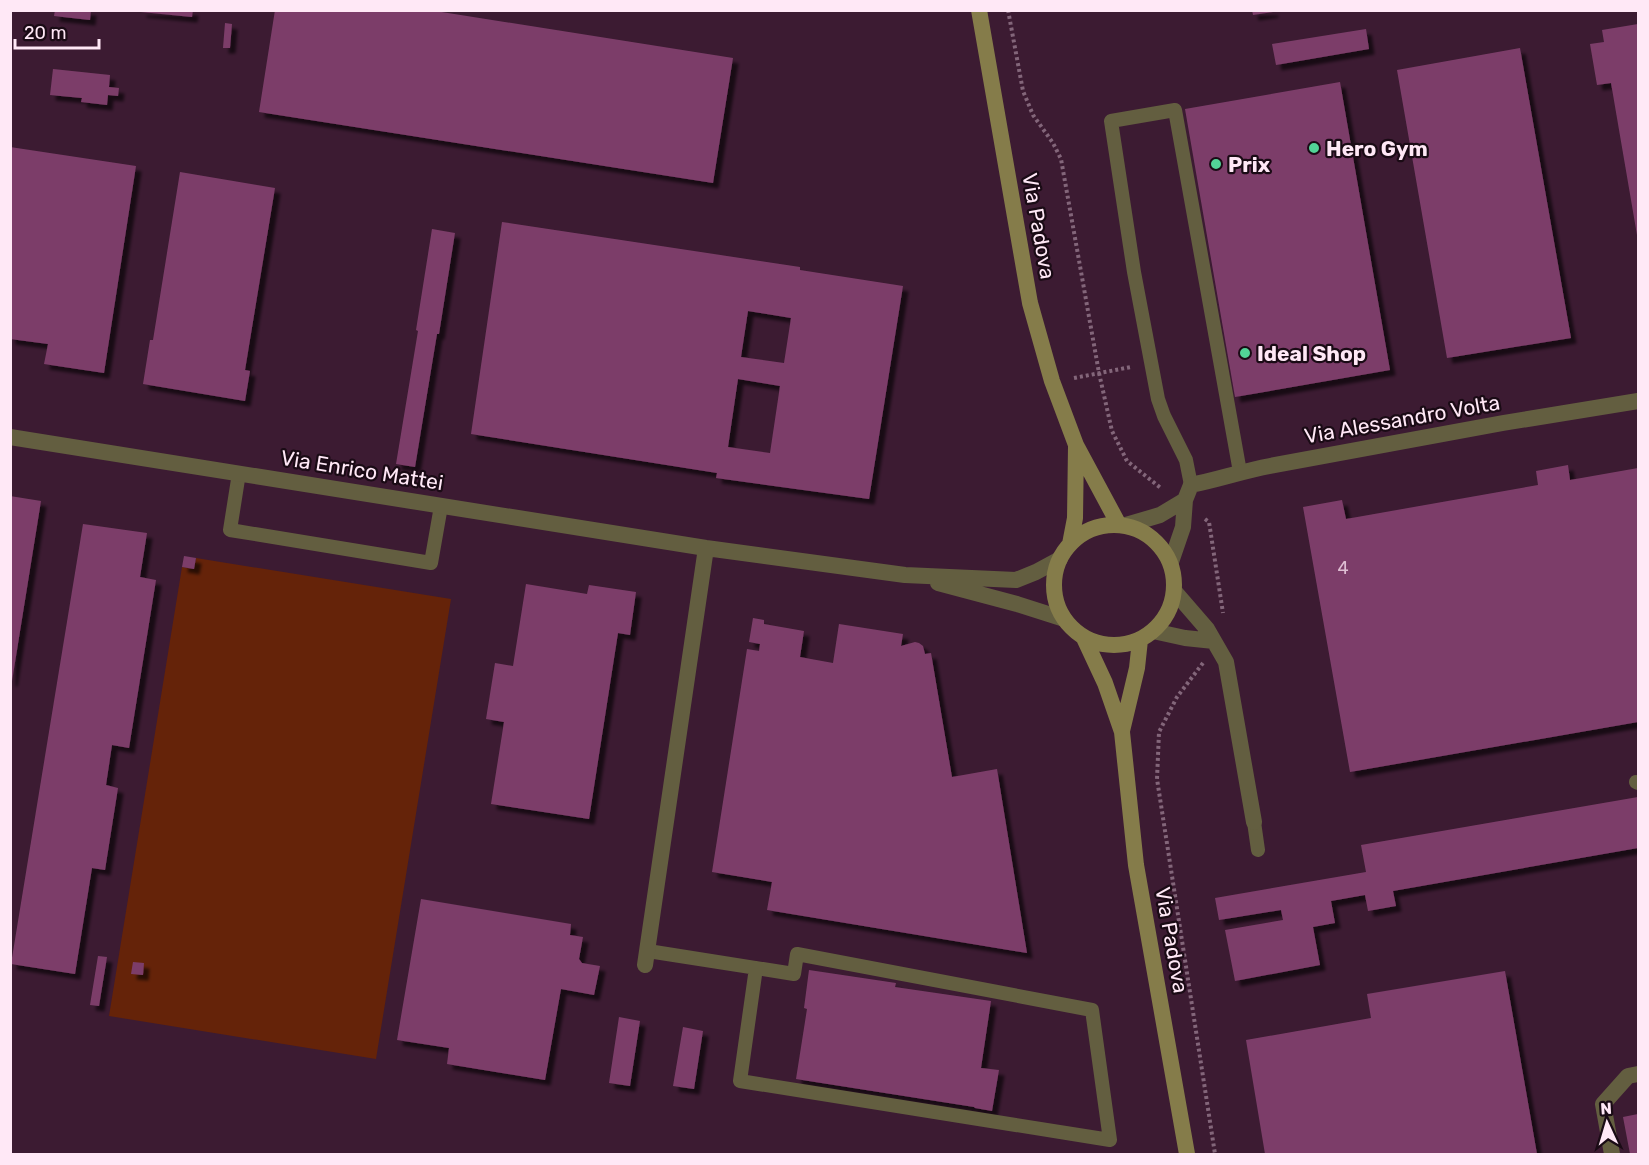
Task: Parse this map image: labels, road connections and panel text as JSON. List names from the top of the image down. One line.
{"streets":{"main road":["Via Padova"],"street":["Via Alessandro Volta","Via Enrico Mattei"]},"crossings":[["Via Padova","Via Alessandro Volta"],["Via Padova","Via Enrico Mattei"],["Via Alessandro Volta","Via Enrico Mattei"]],"places":["Hero Gym","Prix","Ideal Shop"],"house_numbers":["4"],"scale_bar":"20 m","north":"top"}
